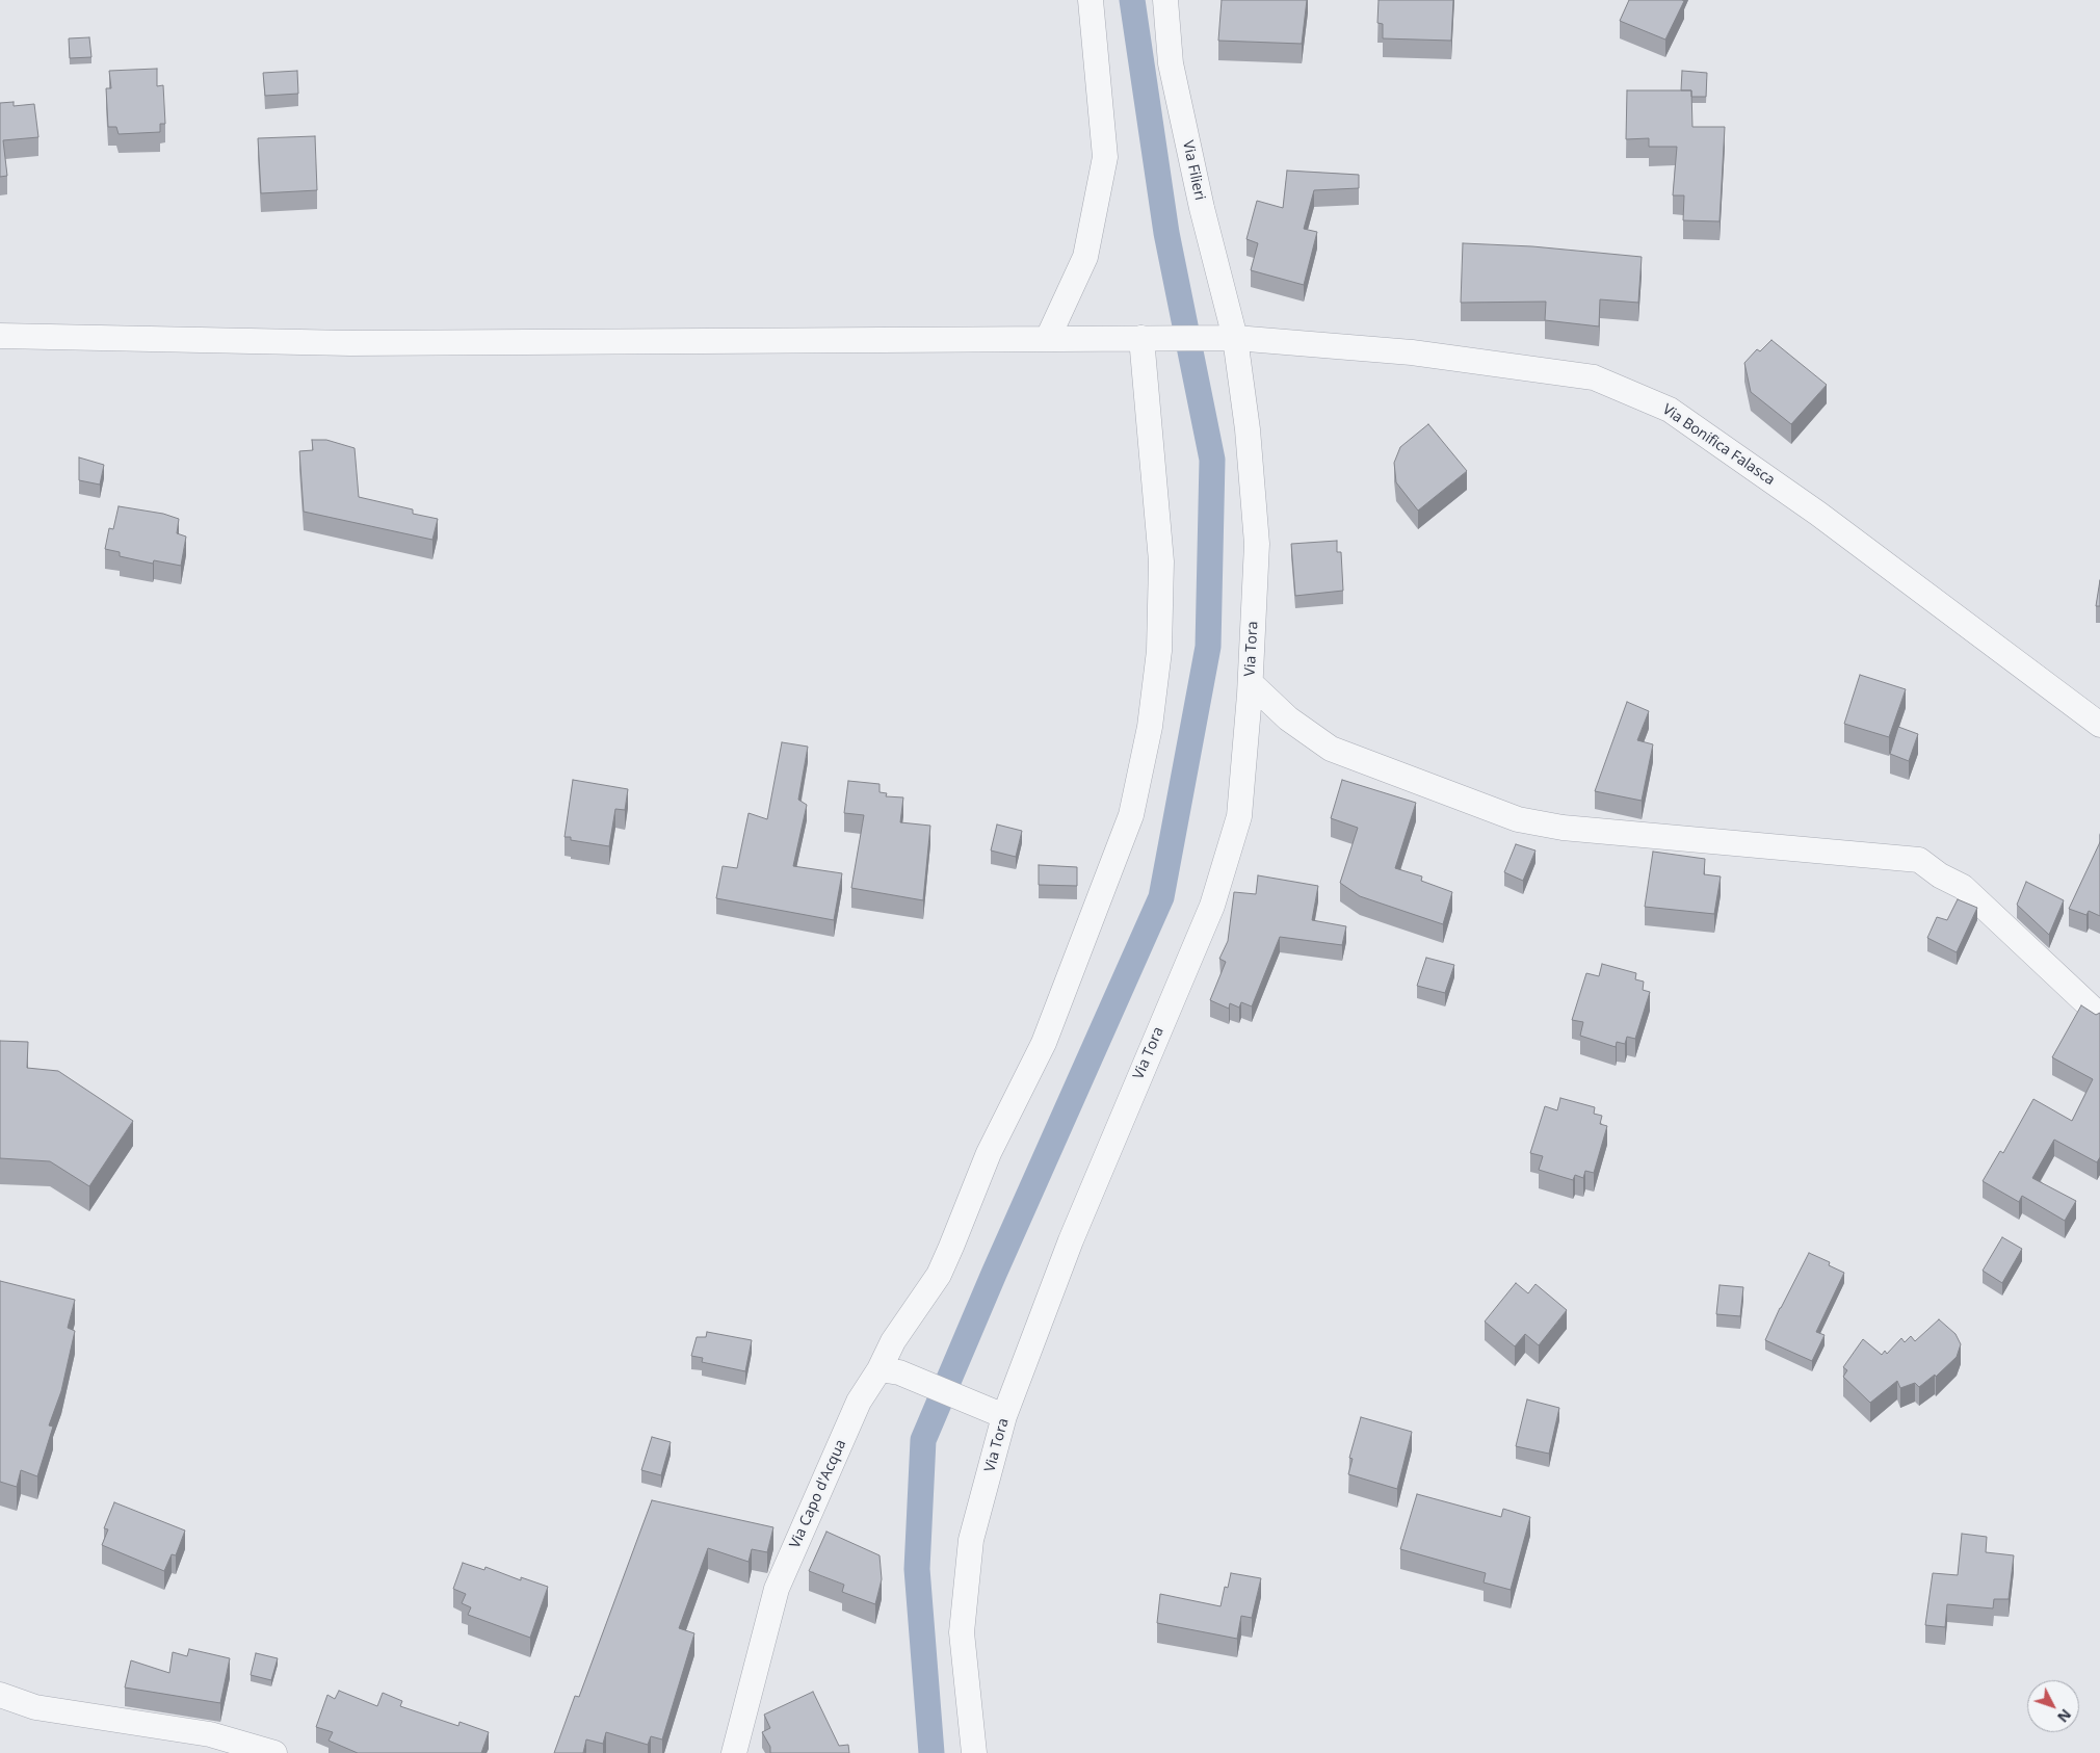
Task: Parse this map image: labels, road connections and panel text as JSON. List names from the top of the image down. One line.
{"streets":{"street":["Via Filieri","Via Bonifica Falasca","Via Tora","Via Capo d'Acqua"]},"crossings":[["Via Filieri","Via Bonifica Falasca"],["Via Filieri","Via Tora"],["Via Bonifica Falasca","Via Tora"],["Via Bonifica Falasca","Via Capo d'Acqua"]],"north":"bottom right"}
